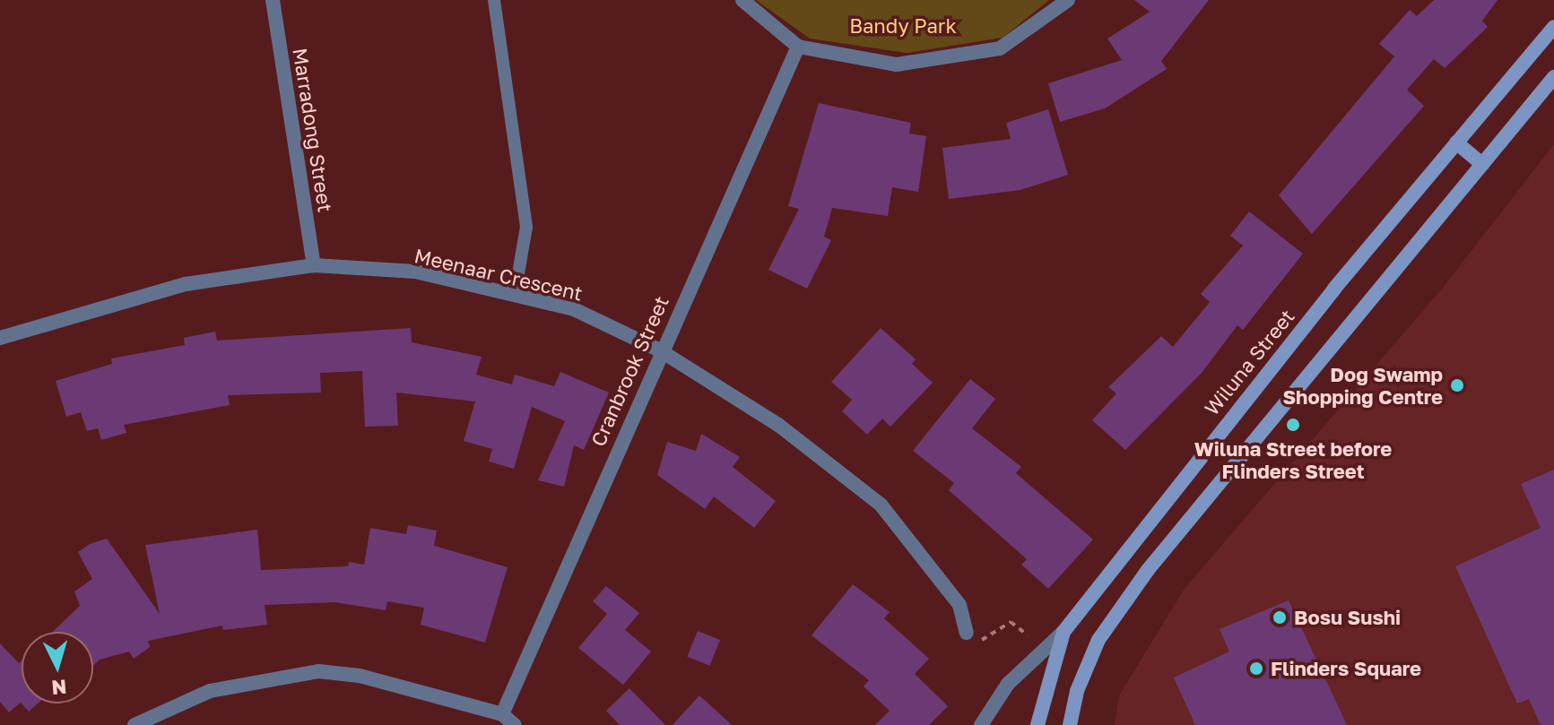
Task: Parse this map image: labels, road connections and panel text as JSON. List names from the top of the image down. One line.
{"streets":{"main road":["Wiluna Street"],"street":["Marradong Street","Meenaar Crescent","Cranbrook Street"]},"crossings":[["Marradong Street","Meenaar Crescent"],["Meenaar Crescent","Cranbrook Street"]],"parks":["Bandy Park"],"places":["Dog Swamp Shopping Centre","Wiluna Street before Flinders Street","Bosu Sushi","Flinders Square"],"north":"bottom"}
